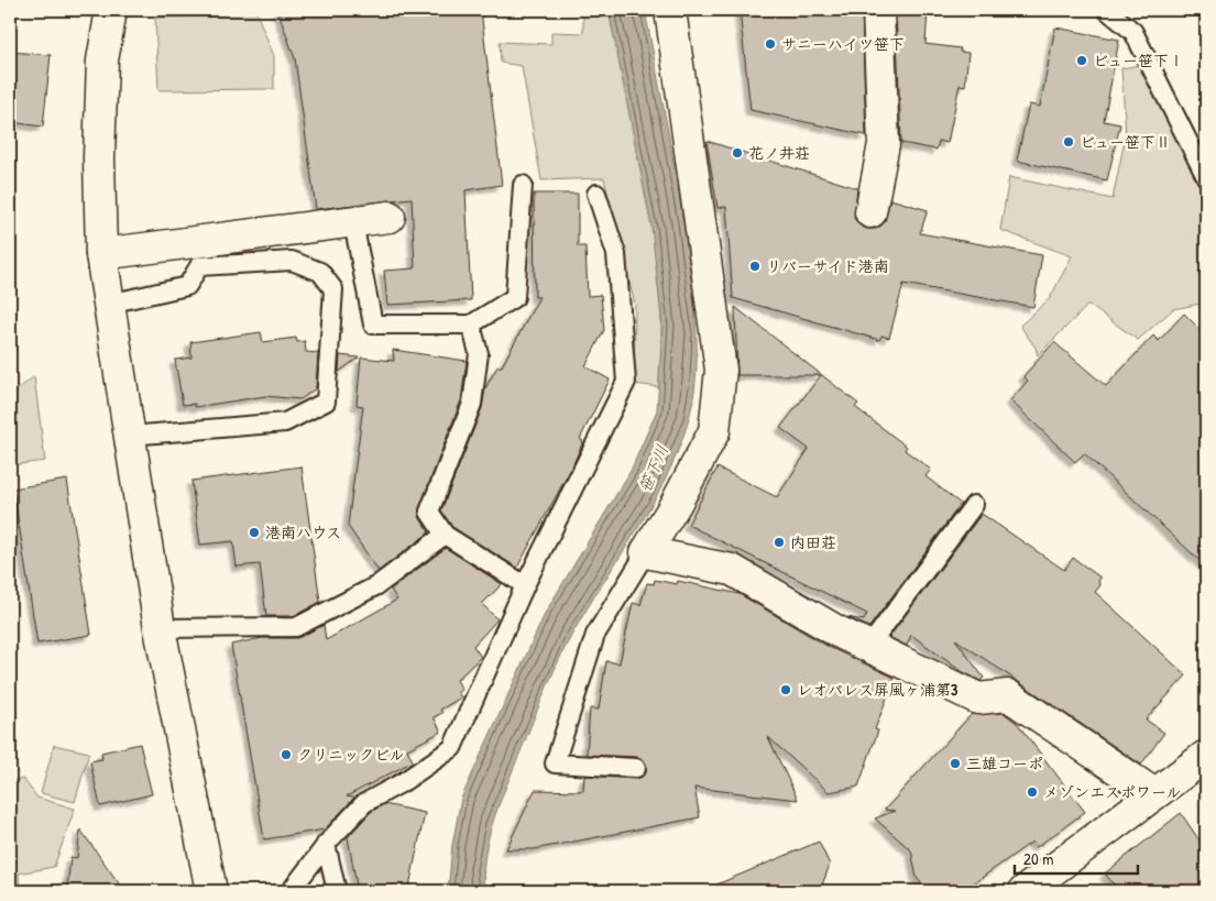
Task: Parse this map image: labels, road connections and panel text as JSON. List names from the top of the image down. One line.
{"water":["笹下川"],"places":["サニーハイツ笹下","ビュー笹下Ⅰ","ビュー笹下Ⅱ","花ノ井荘","リバーサイド港南","港南ハウス","内田荘","レオパレス屏風ヶ浦第3","クリニックビル","三雄コーポ","メゾンエスポワール"],"scale_bar":"20 m"}
